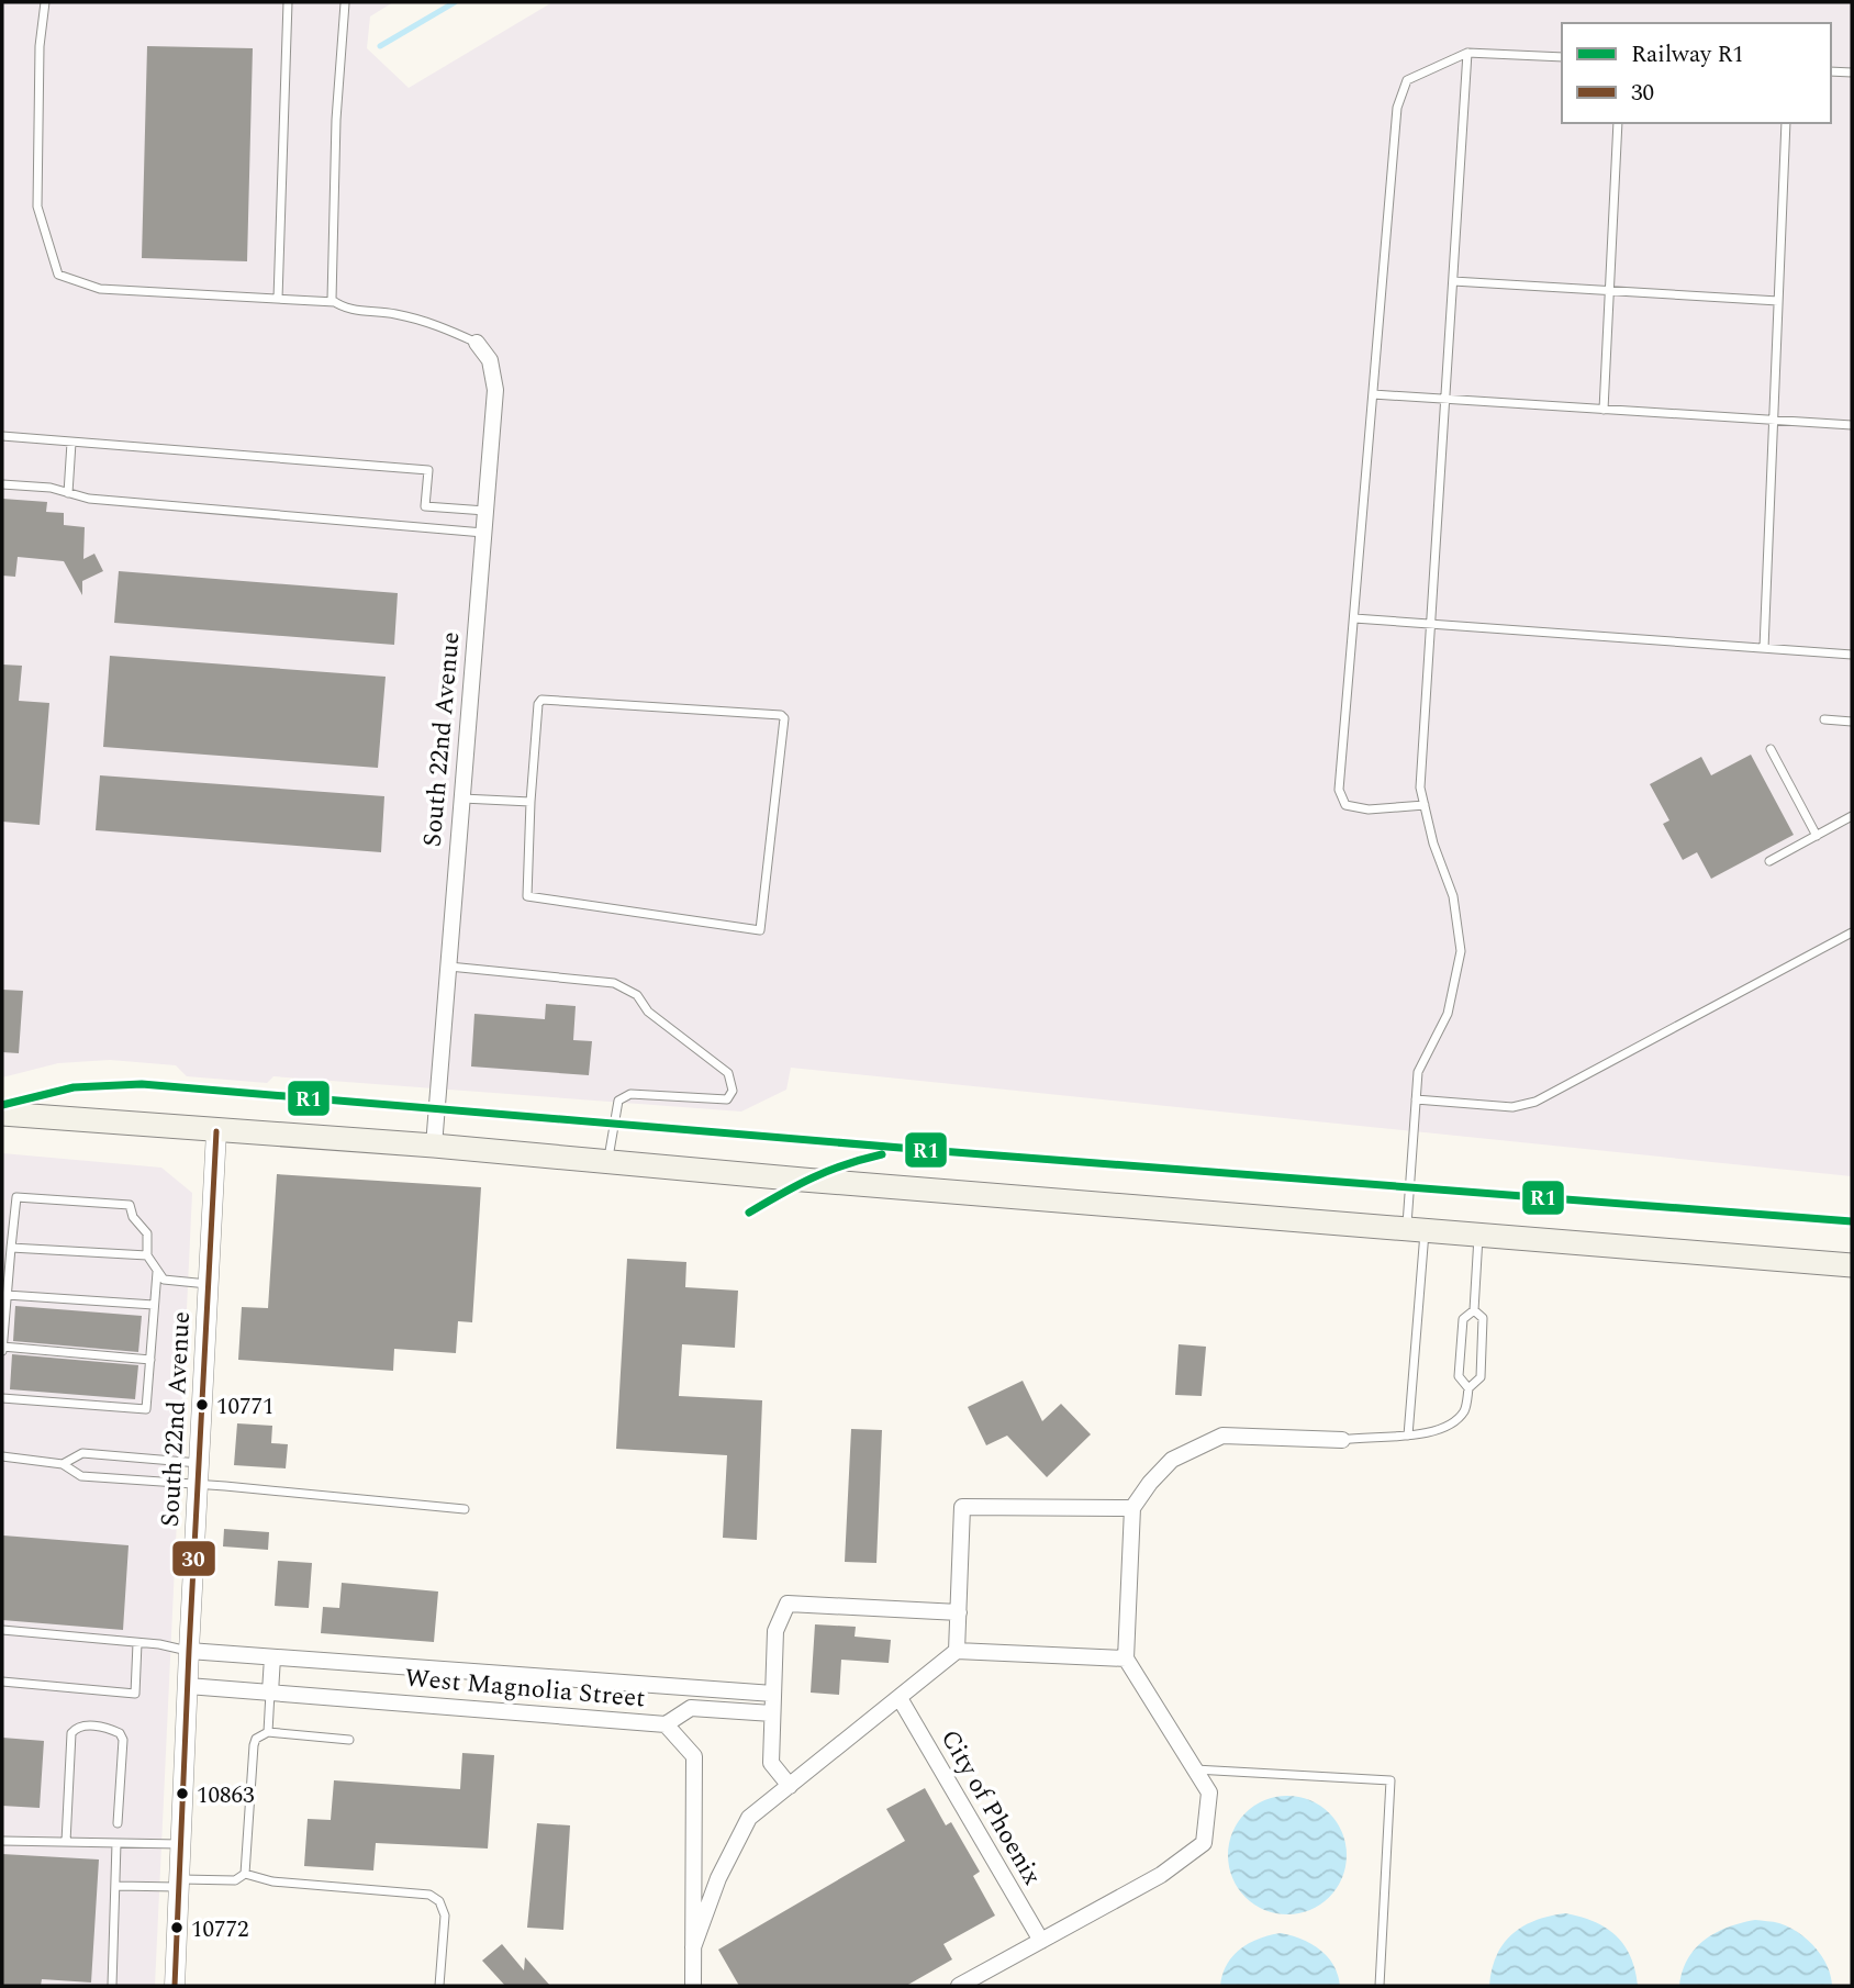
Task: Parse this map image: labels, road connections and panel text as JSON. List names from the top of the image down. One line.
{"streets":{"street":["South 22nd Avenue","West Magnolia Street","City of Phoenix"]},"crossings":[["South 22nd Avenue","West Magnolia Street"]],"places":["10771","10863","10772"],"lines":["rail line R1","transit line 30"],"legend":["Railway R1","30"]}
